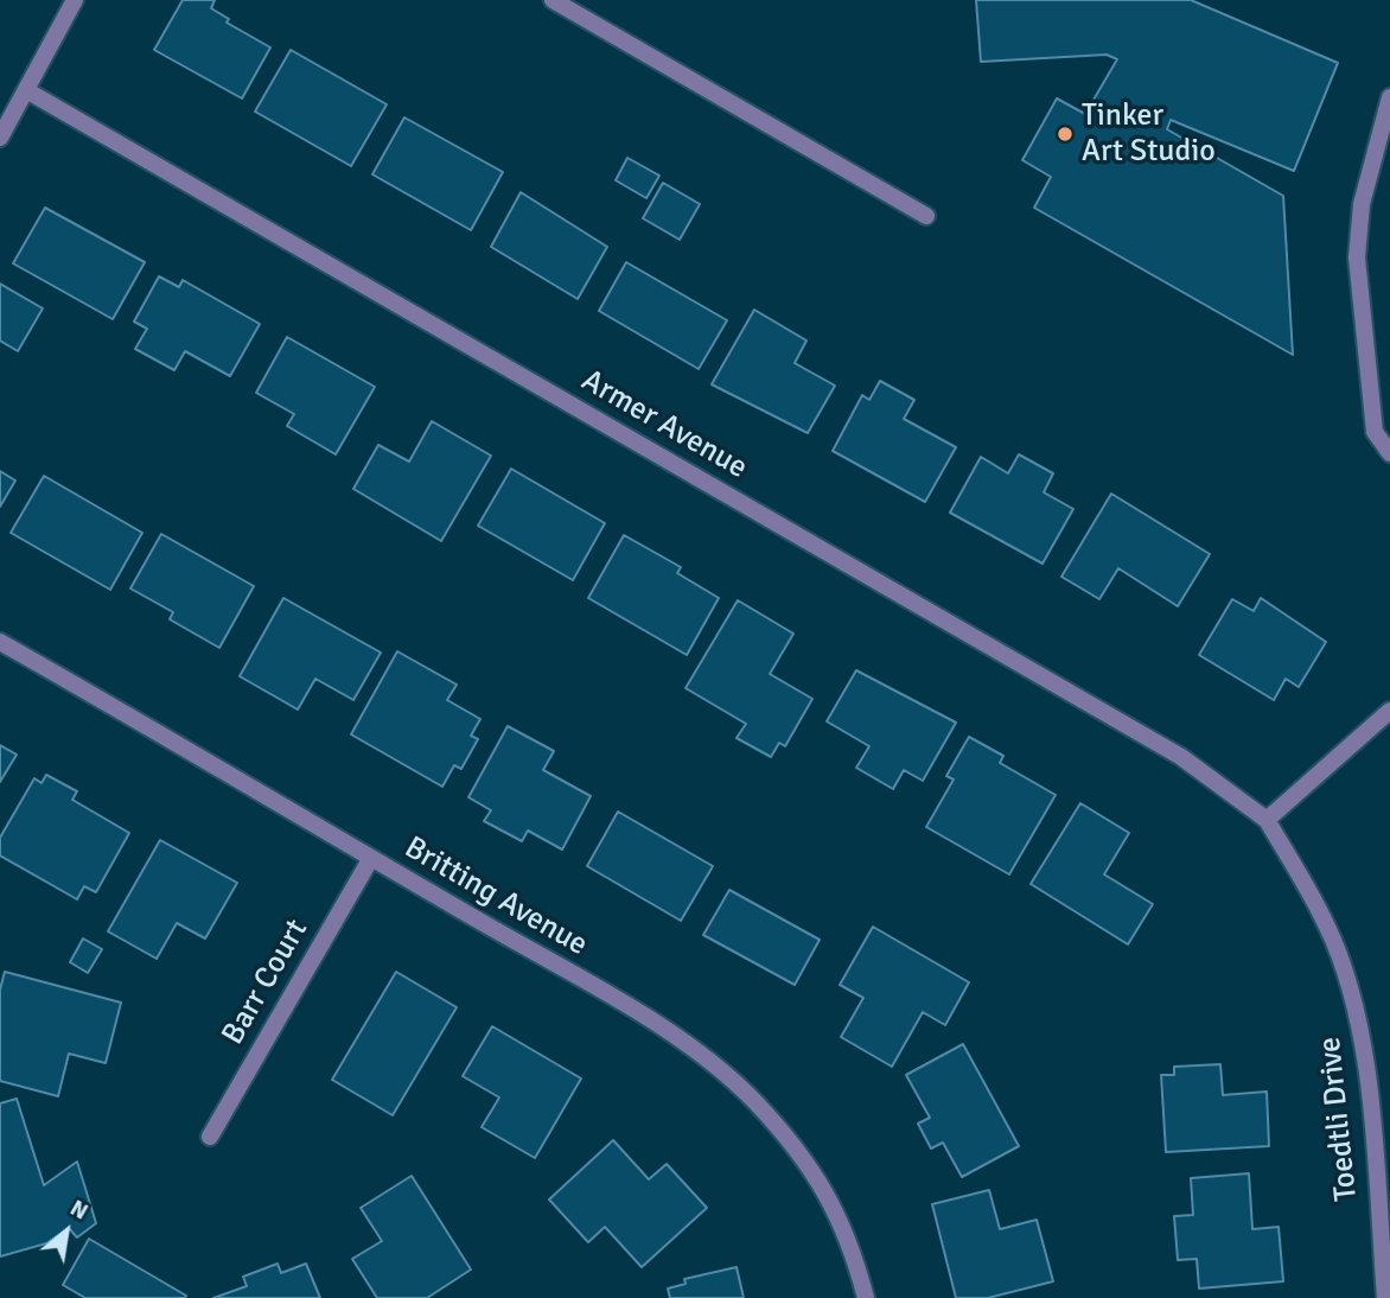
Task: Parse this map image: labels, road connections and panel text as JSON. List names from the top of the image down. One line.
{"streets":{"street":["Armer Avenue","Britting Avenue","Barr Court","Toedtli Drive"]},"crossings":[["Armer Avenue","Toedtli Drive"],["Britting Avenue","Barr Court"]],"places":["Tinker Art Studio"],"north":"top right"}
